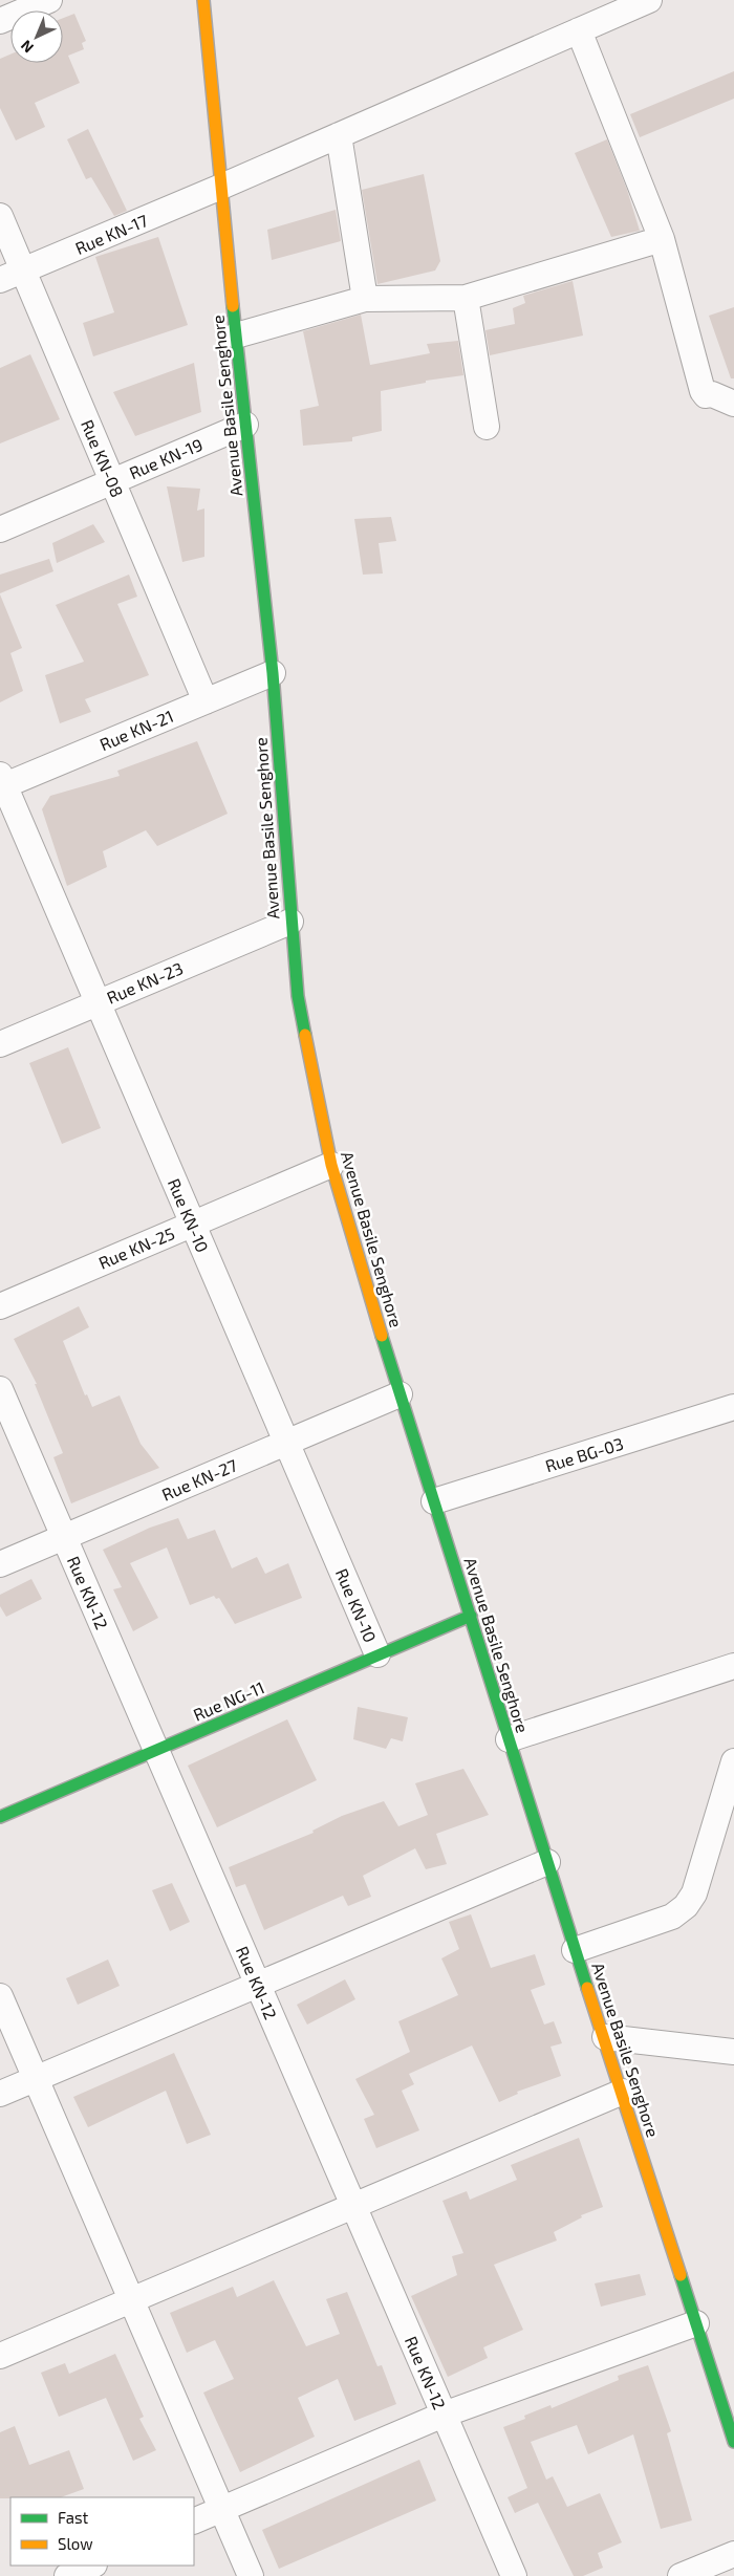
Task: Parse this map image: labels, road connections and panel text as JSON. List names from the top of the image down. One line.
{"streets":{"main road":["Avenue Basile Senghore","Rue NG-11"],"street":["Rue KN-17","Rue KN-08","Rue KN-19","Rue KN-21","Rue KN-23","Rue KN-10","Rue KN-25","Rue BG-03","Rue KN-27","Rue KN-12"]},"crossings":[["Rue KN-17","Avenue Basile Senghore"],["Rue KN-17","Rue KN-08"],["Avenue Basile Senghore","Rue KN-19"],["Avenue Basile Senghore","Rue KN-21"],["Avenue Basile Senghore","Rue KN-23"],["Avenue Basile Senghore","Rue KN-25"],["Avenue Basile Senghore","Rue BG-03"],["Avenue Basile Senghore","Rue KN-27"],["Avenue Basile Senghore","Rue NG-11"],["Rue KN-08","Rue KN-19"],["Rue KN-08","Rue KN-21"],["Rue KN-21","Rue KN-10"],["Rue KN-23","Rue KN-10"],["Rue KN-10","Rue KN-25"],["Rue KN-10","Rue KN-27"],["Rue KN-10","Rue NG-11"],["Rue KN-27","Rue KN-12"],["Rue KN-12","Rue NG-11"]],"legend":["Fast","Slow"],"north":"bottom left"}
